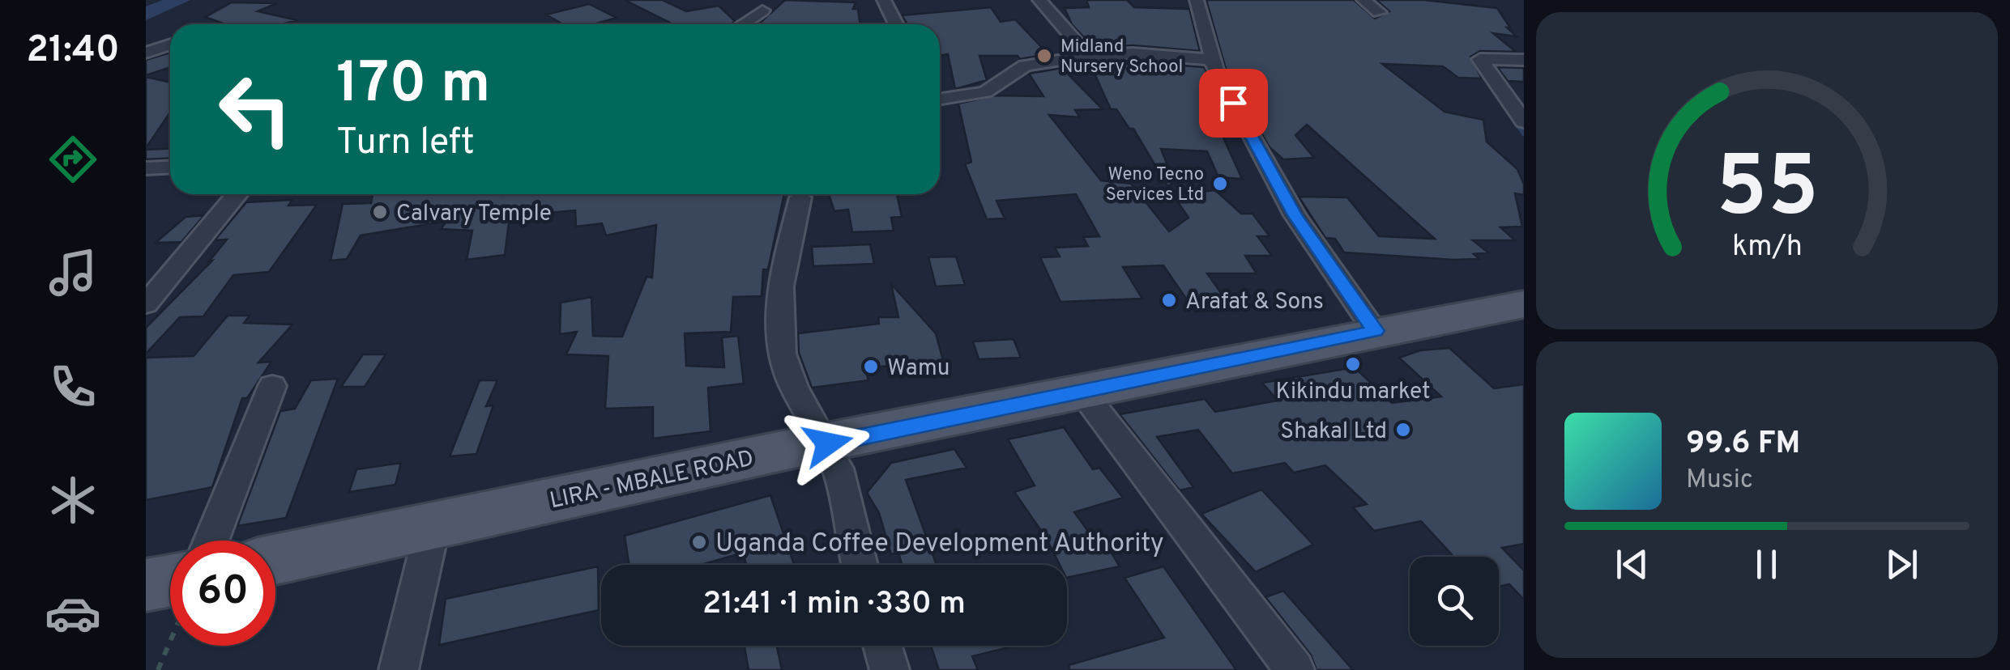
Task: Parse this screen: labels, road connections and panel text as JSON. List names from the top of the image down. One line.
{"streets":{"main road":["LIRA - MBALE ROAD"]},"places":["Midland Nursery School","Weno Tecno Services Ltd","Calvary Temple","Arafat & Sons","Kikindu market","Wamu","Shakal Ltd","Uganda Coffee Development Authority"],"page":{"tabs":"21:40","turn":["170 m","Turn left"],"song":["99.6 FM","Music"],"limit":"60","trip":"21:41 · 1 min · 330 m","gauge":["55","km/h"]}}
